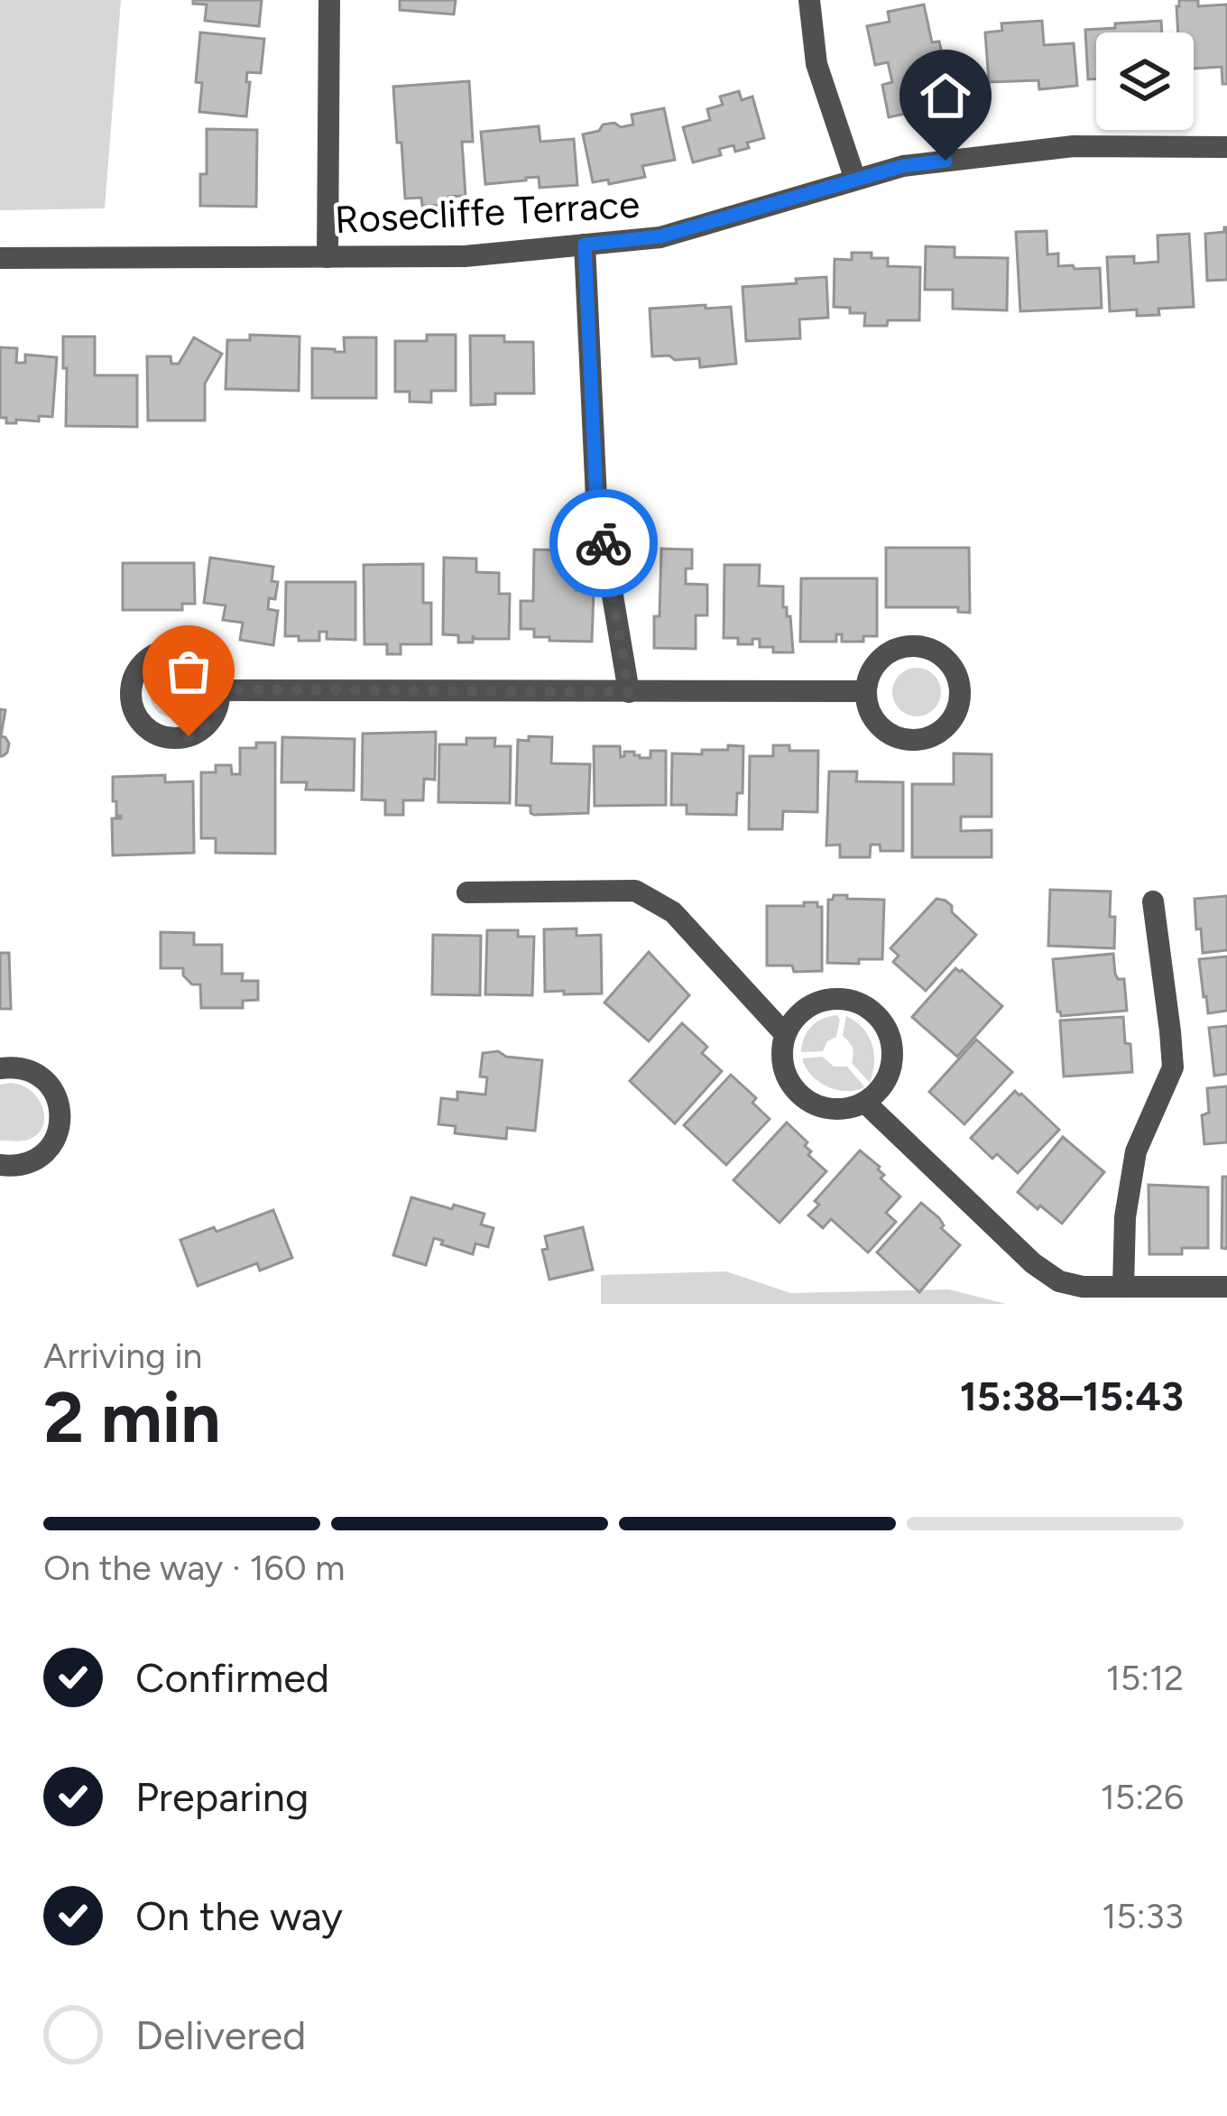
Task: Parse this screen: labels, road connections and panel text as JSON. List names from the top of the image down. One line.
{"streets":{"street":["Rosecliffe Terrace"]},"page":{"heading":["2 min","Arriving in","15:38–15:43"],"bar":"On the way · 160 m","list":[["Confirmed","15:12"],["Preparing","15:26"],["On the way","15:33"],"Delivered"]}}
